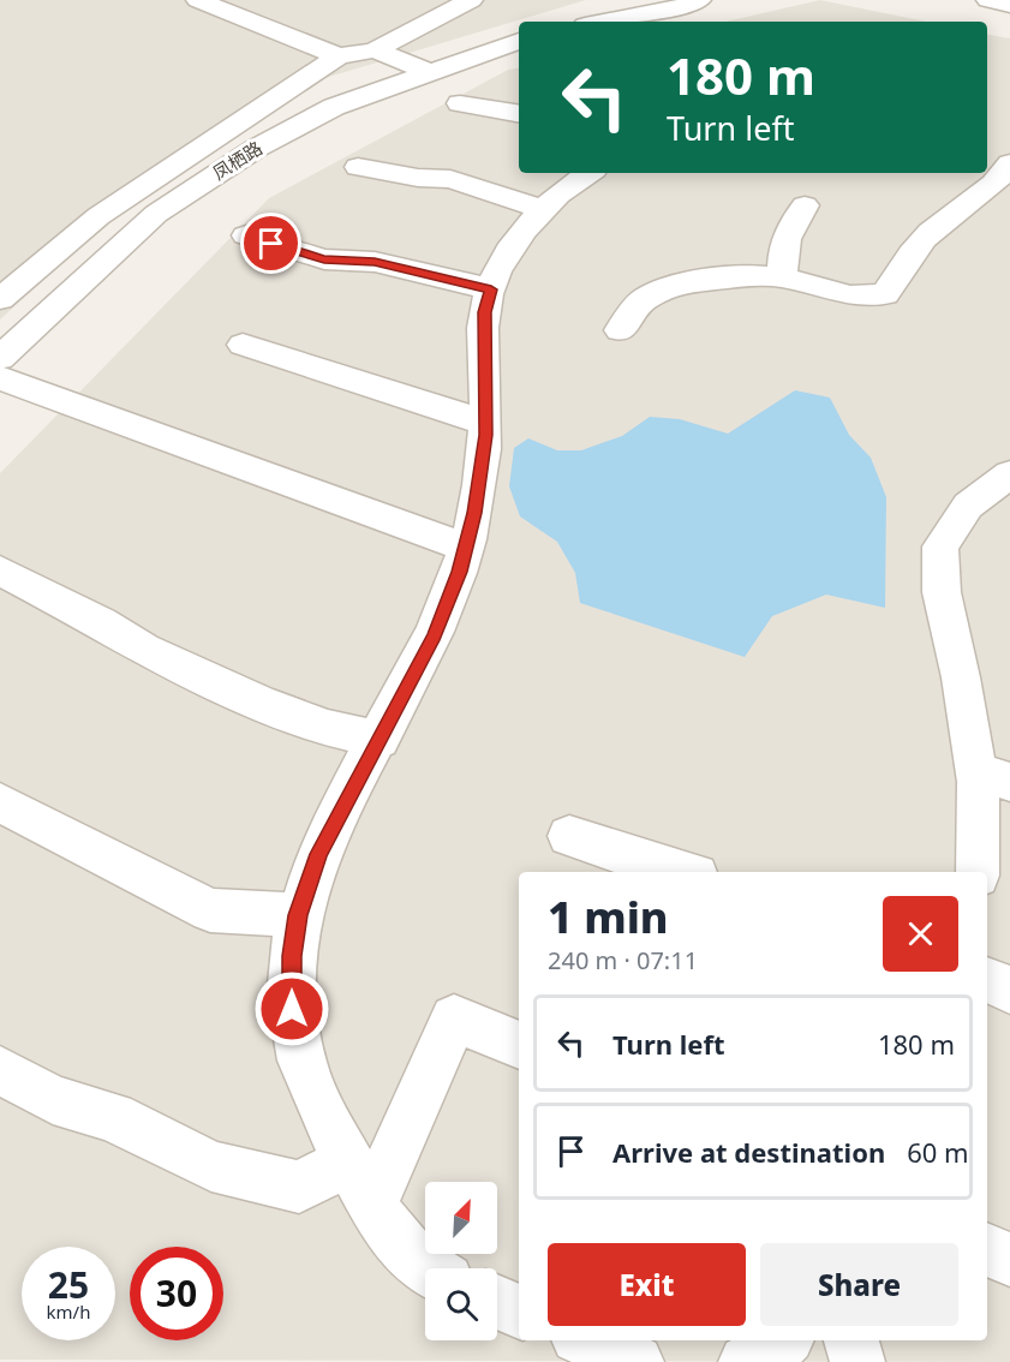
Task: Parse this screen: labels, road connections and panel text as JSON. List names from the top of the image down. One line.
{"streets":{"street":["凤栖路"]},"north":"top right","page":{"turn":["180 m","Turn left"],"heading":["1 min","240 m · 07:11"],"list":[{"name":"Turn left","value":"180 m"},{"name":"Arrive at destination","value":"60 m"}],"buttons":["Exit","Share"],"speed":"25 km/h","limit":"30"}}
